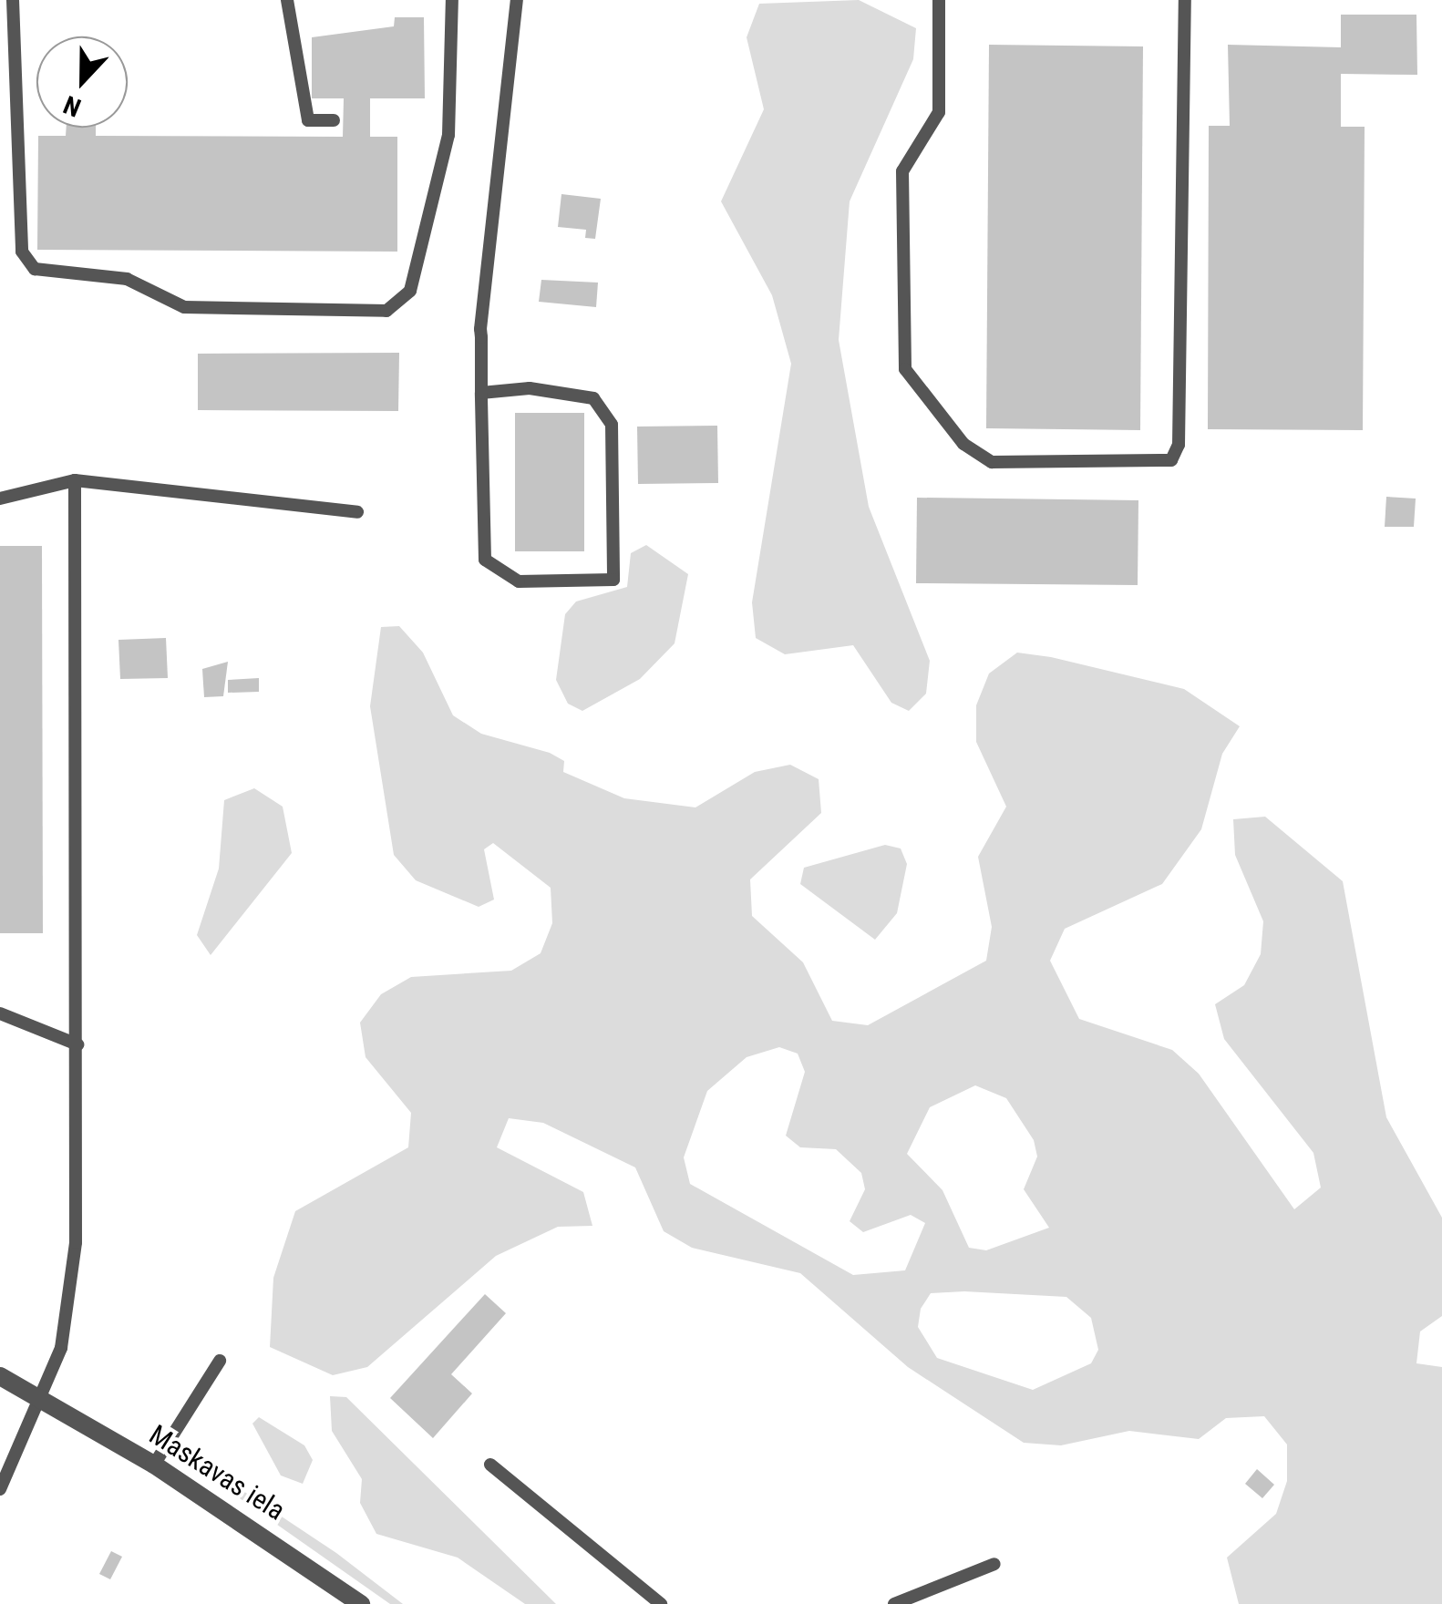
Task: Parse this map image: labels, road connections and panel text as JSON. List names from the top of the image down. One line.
{"streets":{"street":["Maskavas iela"]},"north":"bottom"}
